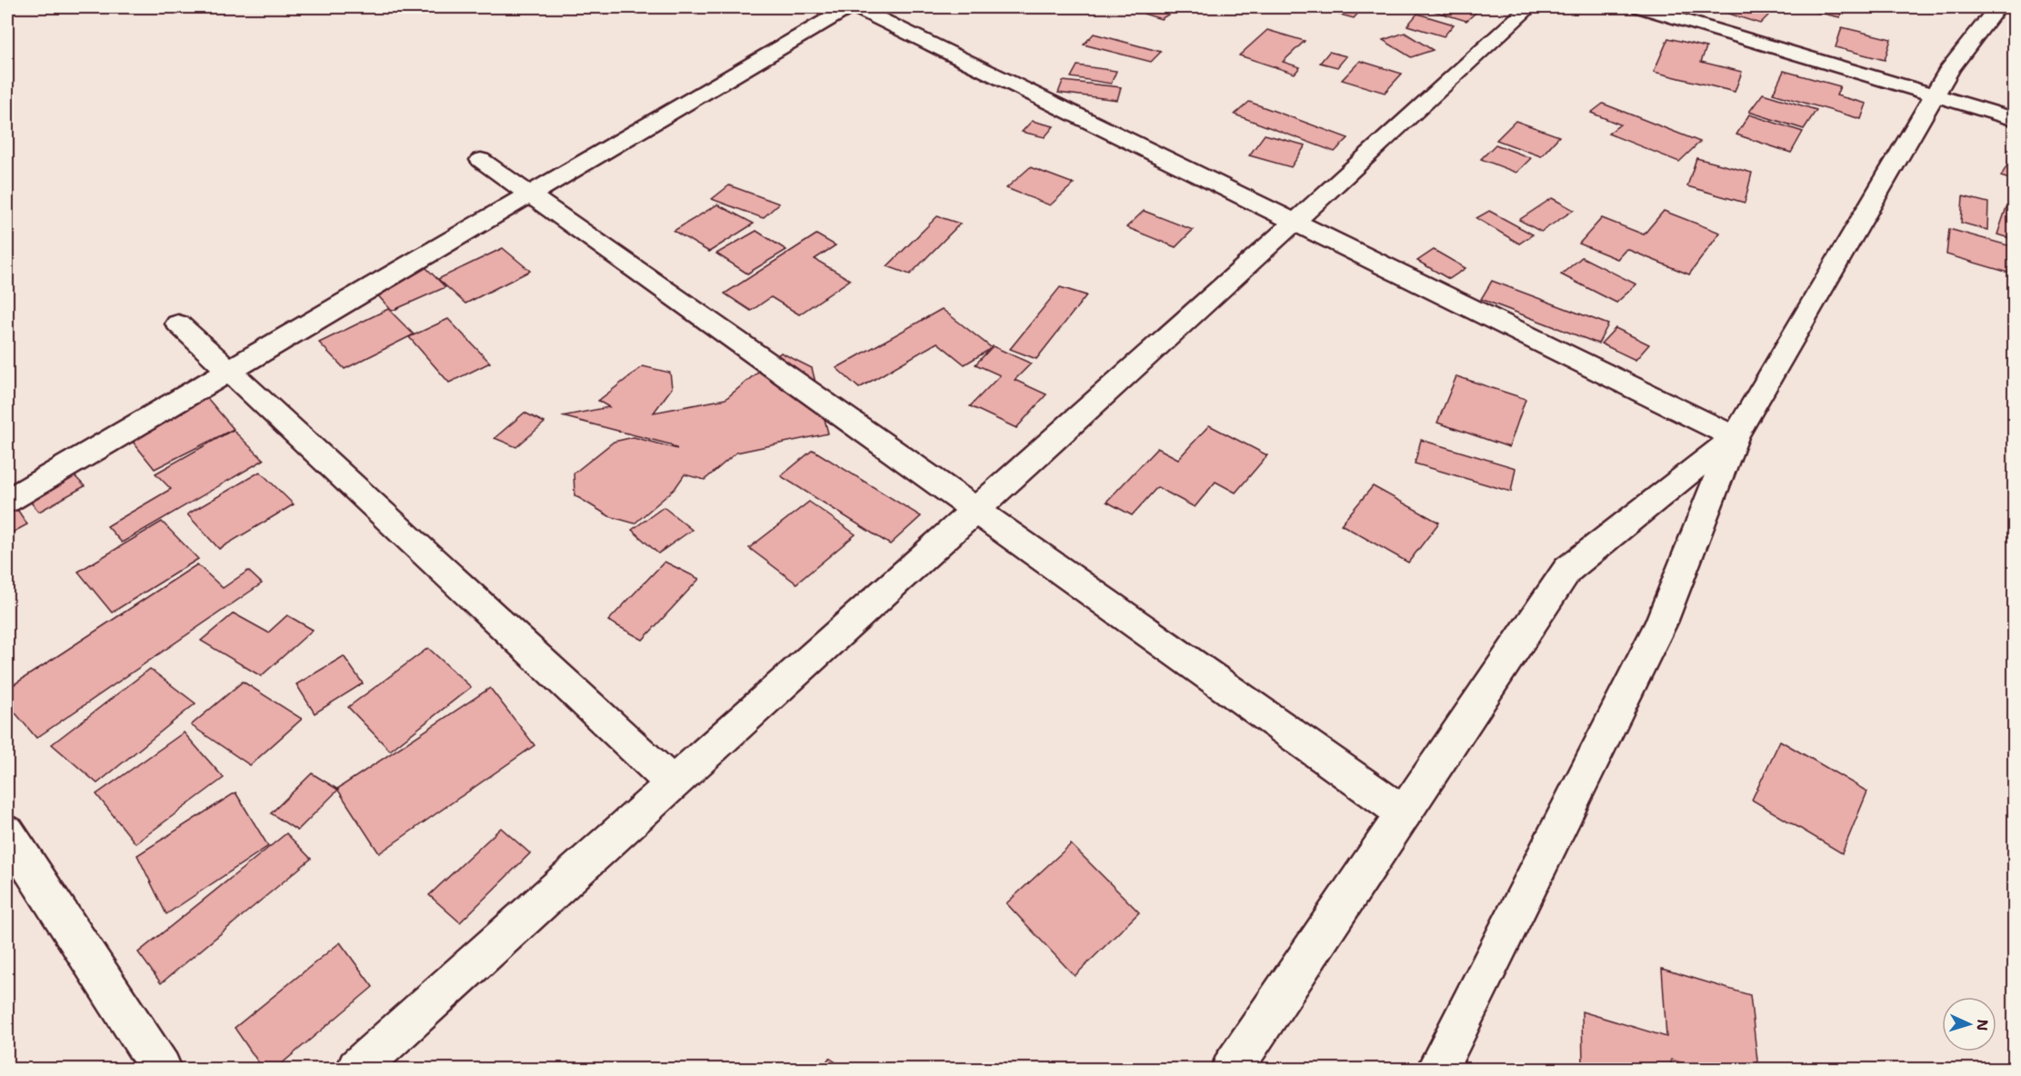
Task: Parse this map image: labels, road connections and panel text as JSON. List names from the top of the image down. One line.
{"north":"right"}
